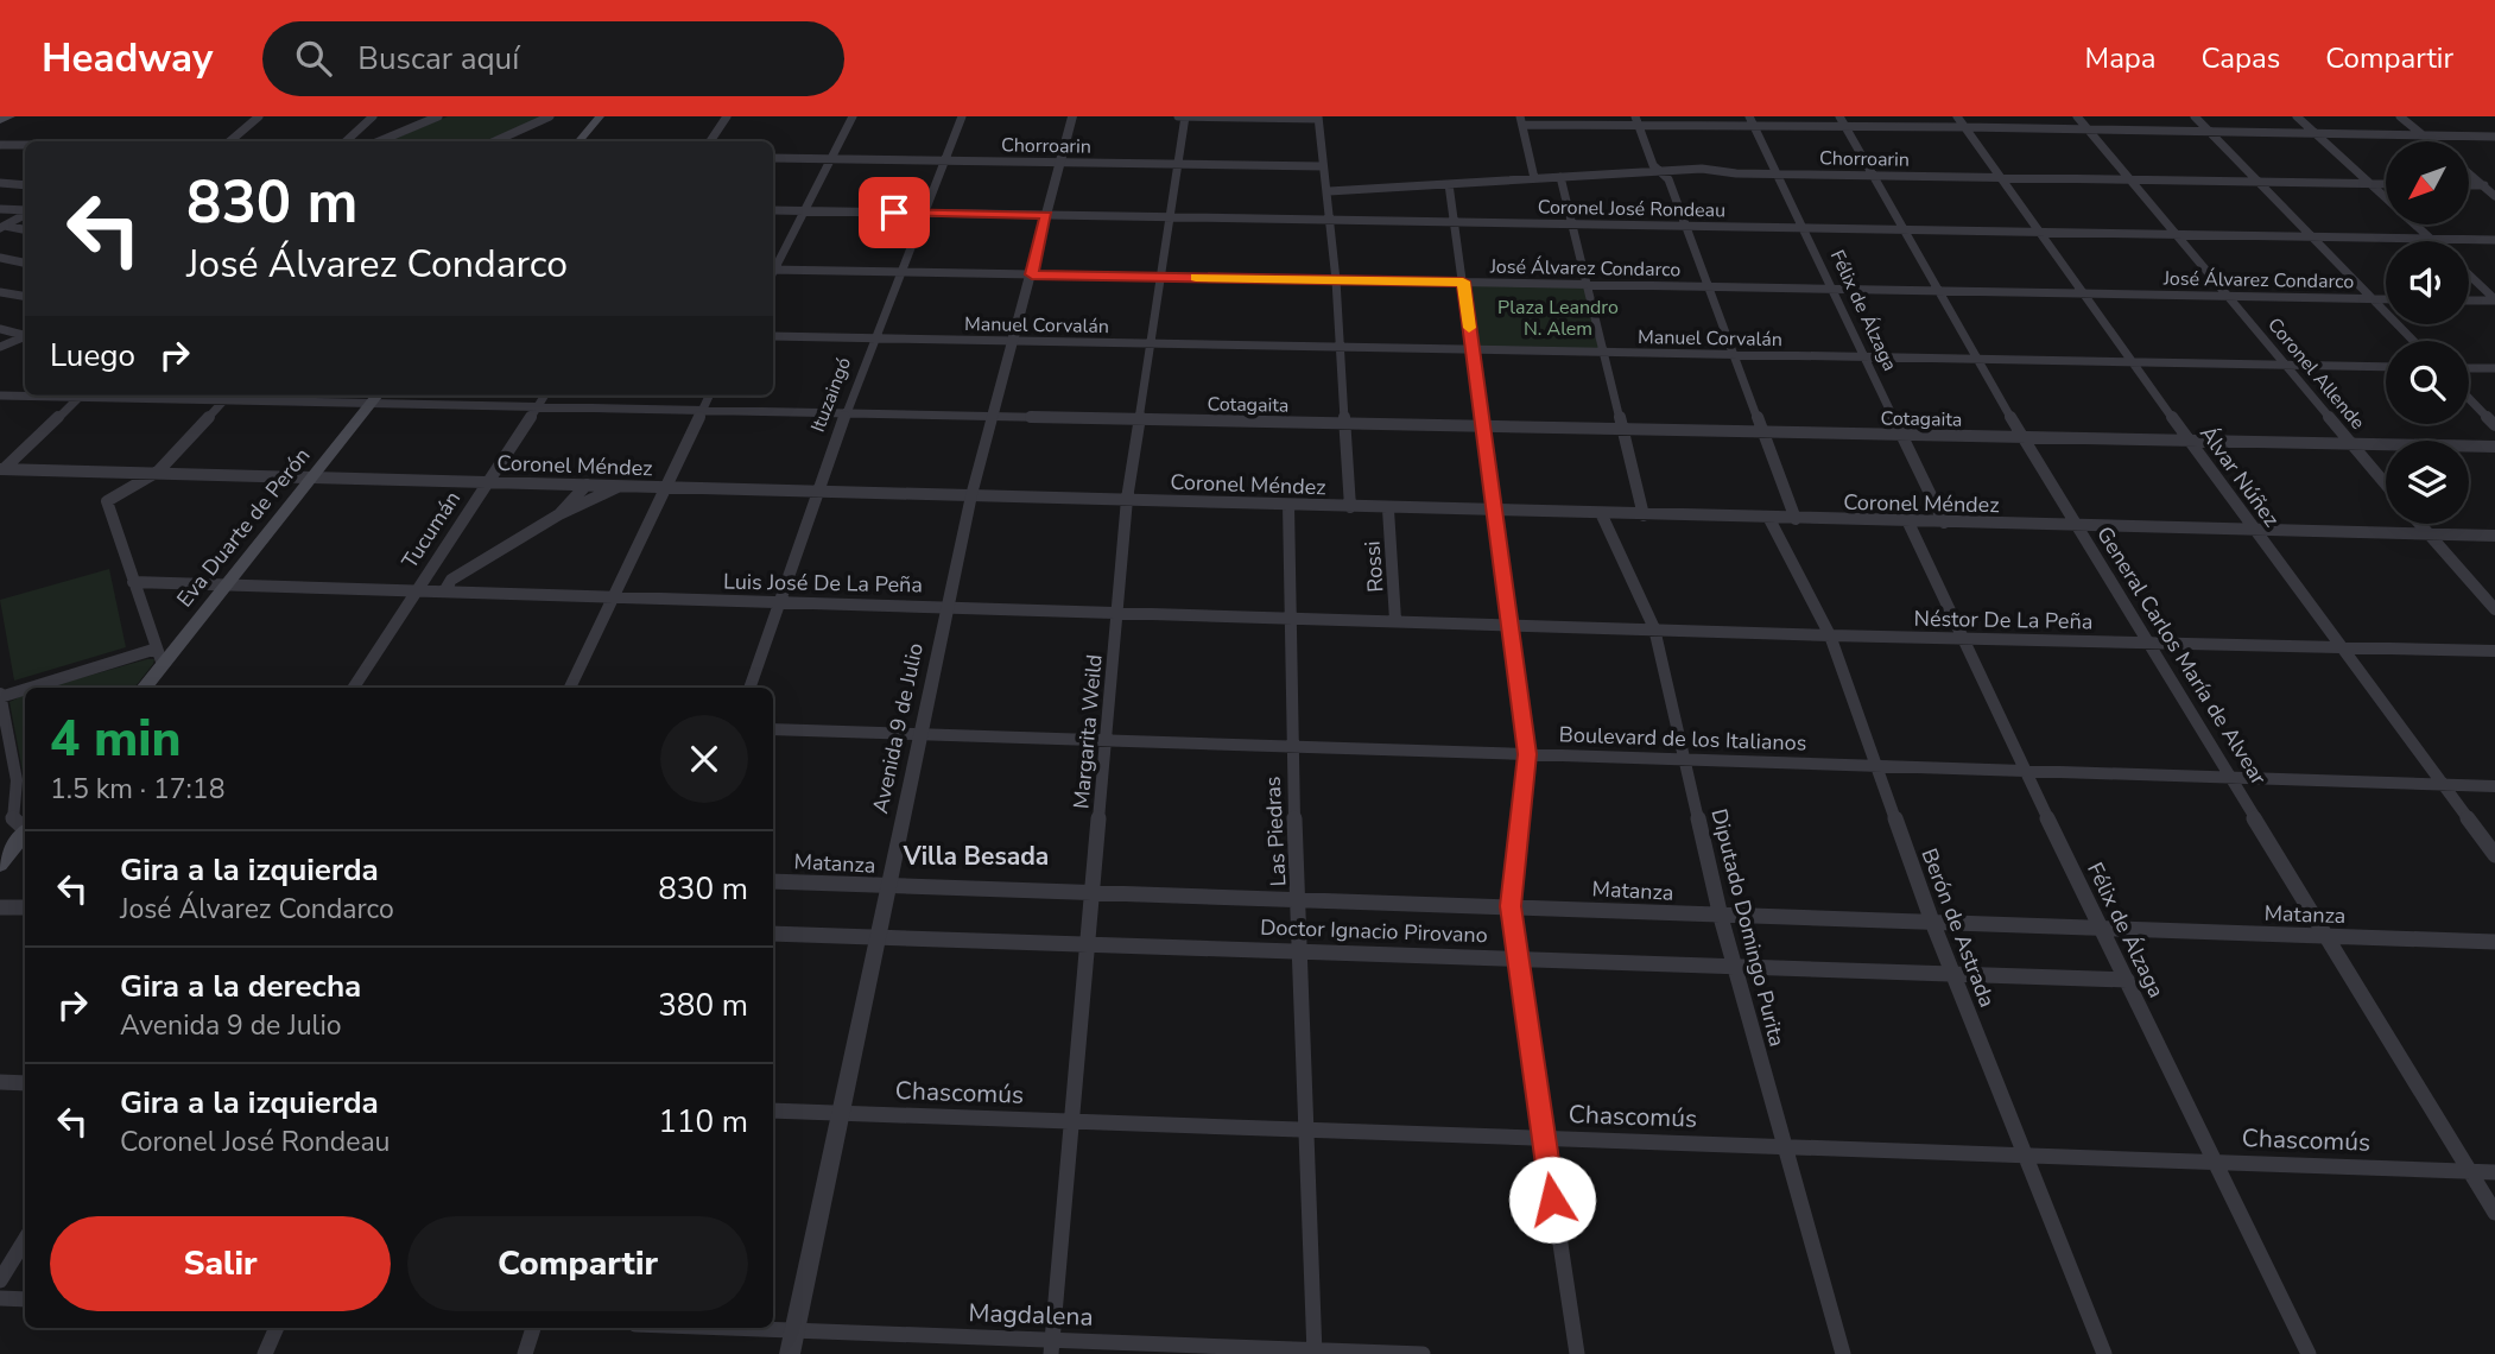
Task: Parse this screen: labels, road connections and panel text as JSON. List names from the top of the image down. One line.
{"streets":{"main road":["Eva Duarte de Perón"],"street":["Chorroarin","Coronel José Rondeau","José Álvarez Condarco","Félix de Álzaga","Manuel Corvalán","Coronel Allende","Ituzaingó","Cotagaita","Coronel Méndez","Álvar Núñez","Tucumán","Rossi","Luis José De La Peña","Néstor De La Peña","General Carlos María de Alvear","Avenida 9 de Julio","Margarita Weild","Boulevard de los Italianos","Las Piedras","Matanza","Diputado Domingo Purita","Berón de Astrada","Doctor Ignacio Pirovano","Chascomús","Magdalena"]},"crossings":[["Chorroarin","Félix de Álzaga"],["Chorroarin","Coronel Allende"],["Chorroarin","Ituzaingó"],["Chorroarin","Álvar Núñez"],["Chorroarin","General Carlos María de Alvear"],["Chorroarin","Avenida 9 de Julio"],["Chorroarin","Margarita Weild"],["Coronel José Rondeau","Félix de Álzaga"],["Coronel José Rondeau","Coronel Allende"],["Coronel José Rondeau","Ituzaingó"],["Coronel José Rondeau","Álvar Núñez"],["Coronel José Rondeau","General Carlos María de Alvear"],["Coronel José Rondeau","Avenida 9 de Julio"],["Coronel José Rondeau","Margarita Weild"],["José Álvarez Condarco","Félix de Álzaga"],["José Álvarez Condarco","Coronel Allende"],["José Álvarez Condarco","Ituzaingó"],["José Álvarez Condarco","Álvar Núñez"],["José Álvarez Condarco","General Carlos María de Alvear"],["José Álvarez Condarco","Avenida 9 de Julio"],["José Álvarez Condarco","Margarita Weild"],["Félix de Álzaga","Manuel Corvalán"],["Félix de Álzaga","Cotagaita"],["Félix de Álzaga","Coronel Méndez"],["Félix de Álzaga","Néstor De La Peña"],["Félix de Álzaga","Boulevard de los Italianos"],["Félix de Álzaga","Matanza"],["Félix de Álzaga","Doctor Ignacio Pirovano"],["Félix de Álzaga","Chascomús"],["Manuel Corvalán","Coronel Allende"],["Manuel Corvalán","Ituzaingó"],["Manuel Corvalán","Álvar Núñez"],["Manuel Corvalán","General Carlos María de Alvear"],["Manuel Corvalán","Avenida 9 de Julio"],["Manuel Corvalán","Margarita Weild"],["Coronel Allende","Cotagaita"],["Ituzaingó","Cotagaita"],["Ituzaingó","Coronel Méndez"],["Ituzaingó","Luis José De La Peña"],["Cotagaita","Álvar Núñez"],["Cotagaita","Eva Duarte de Perón"],["Cotagaita","Tucumán"],["Cotagaita","General Carlos María de Alvear"],["Cotagaita","Avenida 9 de Julio"],["Cotagaita","Margarita Weild"],["Coronel Méndez","Álvar Núñez"],["Coronel Méndez","Eva Duarte de Perón"],["Coronel Méndez","Tucumán"],["Coronel Méndez","Rossi"],["Coronel Méndez","General Carlos María de Alvear"],["Coronel Méndez","Avenida 9 de Julio"],["Coronel Méndez","Margarita Weild"],["Coronel Méndez","Las Piedras"],["Coronel Méndez","Diputado Domingo Purita"],["Coronel Méndez","Berón de Astrada"],["Álvar Núñez","Néstor De La Peña"],["Álvar Núñez","Boulevard de los Italianos"],["Eva Duarte de Perón","Luis José De La Peña"],["Tucumán","Luis José De La Peña"],["Rossi","Luis José De La Peña"],["Luis José De La Peña","Néstor De La Peña"],["Luis José De La Peña","Avenida 9 de Julio"],["Luis José De La Peña","Margarita Weild"],["Luis José De La Peña","Las Piedras"],["Néstor De La Peña","General Carlos María de Alvear"],["Néstor De La Peña","Diputado Domingo Purita"],["Néstor De La Peña","Berón de Astrada"],["General Carlos María de Alvear","Boulevard de los Italianos"],["General Carlos María de Alvear","Matanza"],["General Carlos María de Alvear","Chascomús"],["Avenida 9 de Julio","Boulevard de los Italianos"],["Avenida 9 de Julio","Matanza"],["Avenida 9 de Julio","Doctor Ignacio Pirovano"],["Avenida 9 de Julio","Chascomús"],["Avenida 9 de Julio","Magdalena"],["Margarita Weild","Boulevard de los Italianos"],["Margarita Weild","Matanza"],["Margarita Weild","Doctor Ignacio Pirovano"],["Margarita Weild","Chascomús"],["Margarita Weild","Magdalena"],["Boulevard de los Italianos","Las Piedras"],["Boulevard de los Italianos","Diputado Domingo Purita"],["Boulevard de los Italianos","Berón de Astrada"],["Las Piedras","Matanza"],["Las Piedras","Doctor Ignacio Pirovano"],["Las Piedras","Chascomús"],["Las Piedras","Magdalena"],["Matanza","Diputado Domingo Purita"],["Matanza","Berón de Astrada"],["Diputado Domingo Purita","Doctor Ignacio Pirovano"],["Diputado Domingo Purita","Chascomús"],["Berón de Astrada","Doctor Ignacio Pirovano"],["Berón de Astrada","Chascomús"]],"districts":["Villa Besada"],"parks":["Plaza Leandro N. Alem"],"north":"bottom left","page":{"header":"Headway","search":"Buscar aquí","nav":["Mapa","Capas","Compartir"],"turn":["830 m","José Álvarez Condarco"],"then":"Luego","heading":["4 min","1.5 km · 17:18"],"list":[{"name":"Gira a la izquierda","note":"José Álvarez Condarco","value":"830 m"},{"name":"Gira a la derecha","note":"Avenida 9 de Julio","value":"380 m"},{"name":"Gira a la izquierda","note":"Coronel José Rondeau","value":"110 m"}],"buttons":["Salir","Compartir"]}}
